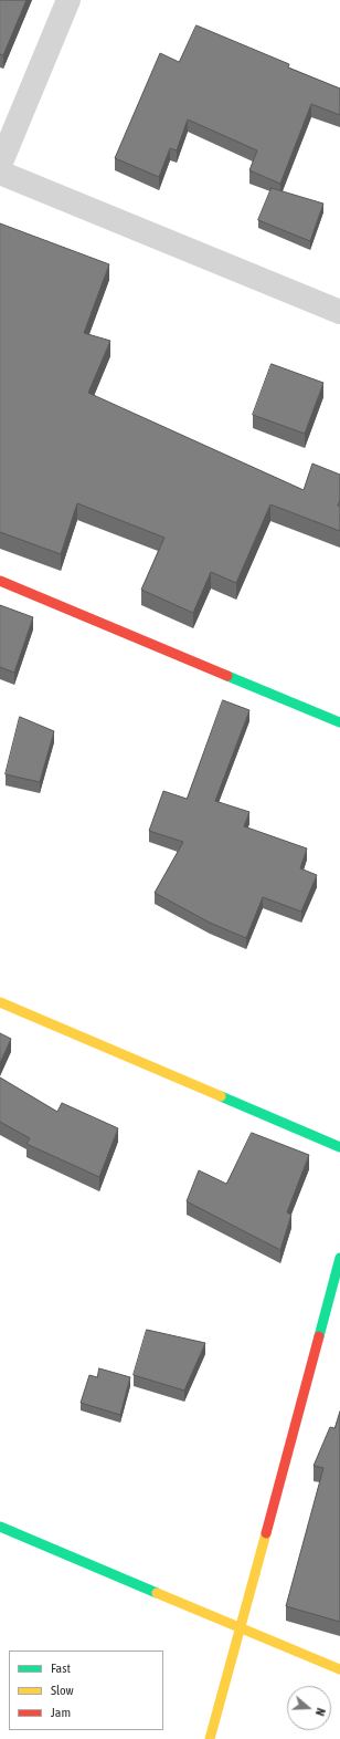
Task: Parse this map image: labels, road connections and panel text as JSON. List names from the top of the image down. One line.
{"legend":["Fast","Slow","Jam"],"north":"right"}
